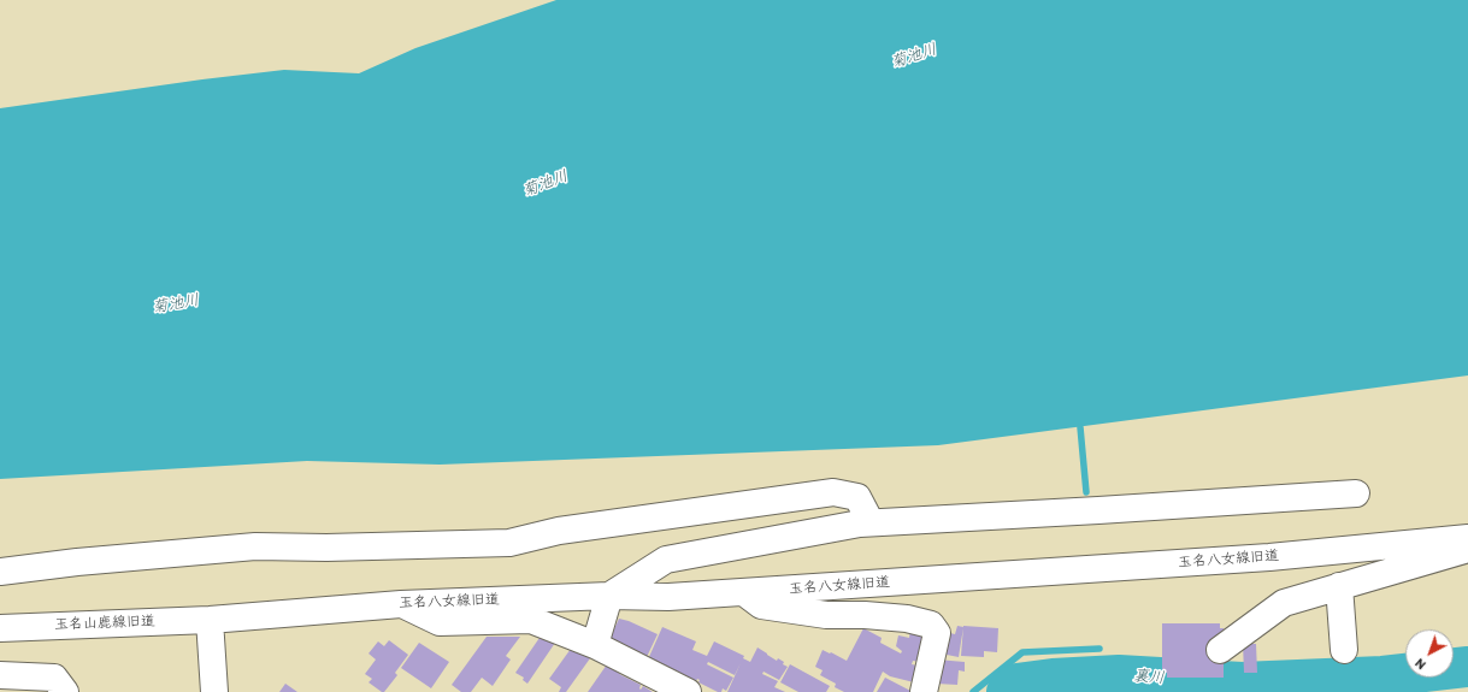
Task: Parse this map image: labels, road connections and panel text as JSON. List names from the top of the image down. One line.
{"streets":{"street":["玉名八女線旧道","玉名山鹿線旧道"]},"crossings":[["玉名八女線旧道","玉名山鹿線旧道"]],"water":["菊池川","裏川"],"north":"bottom left"}
